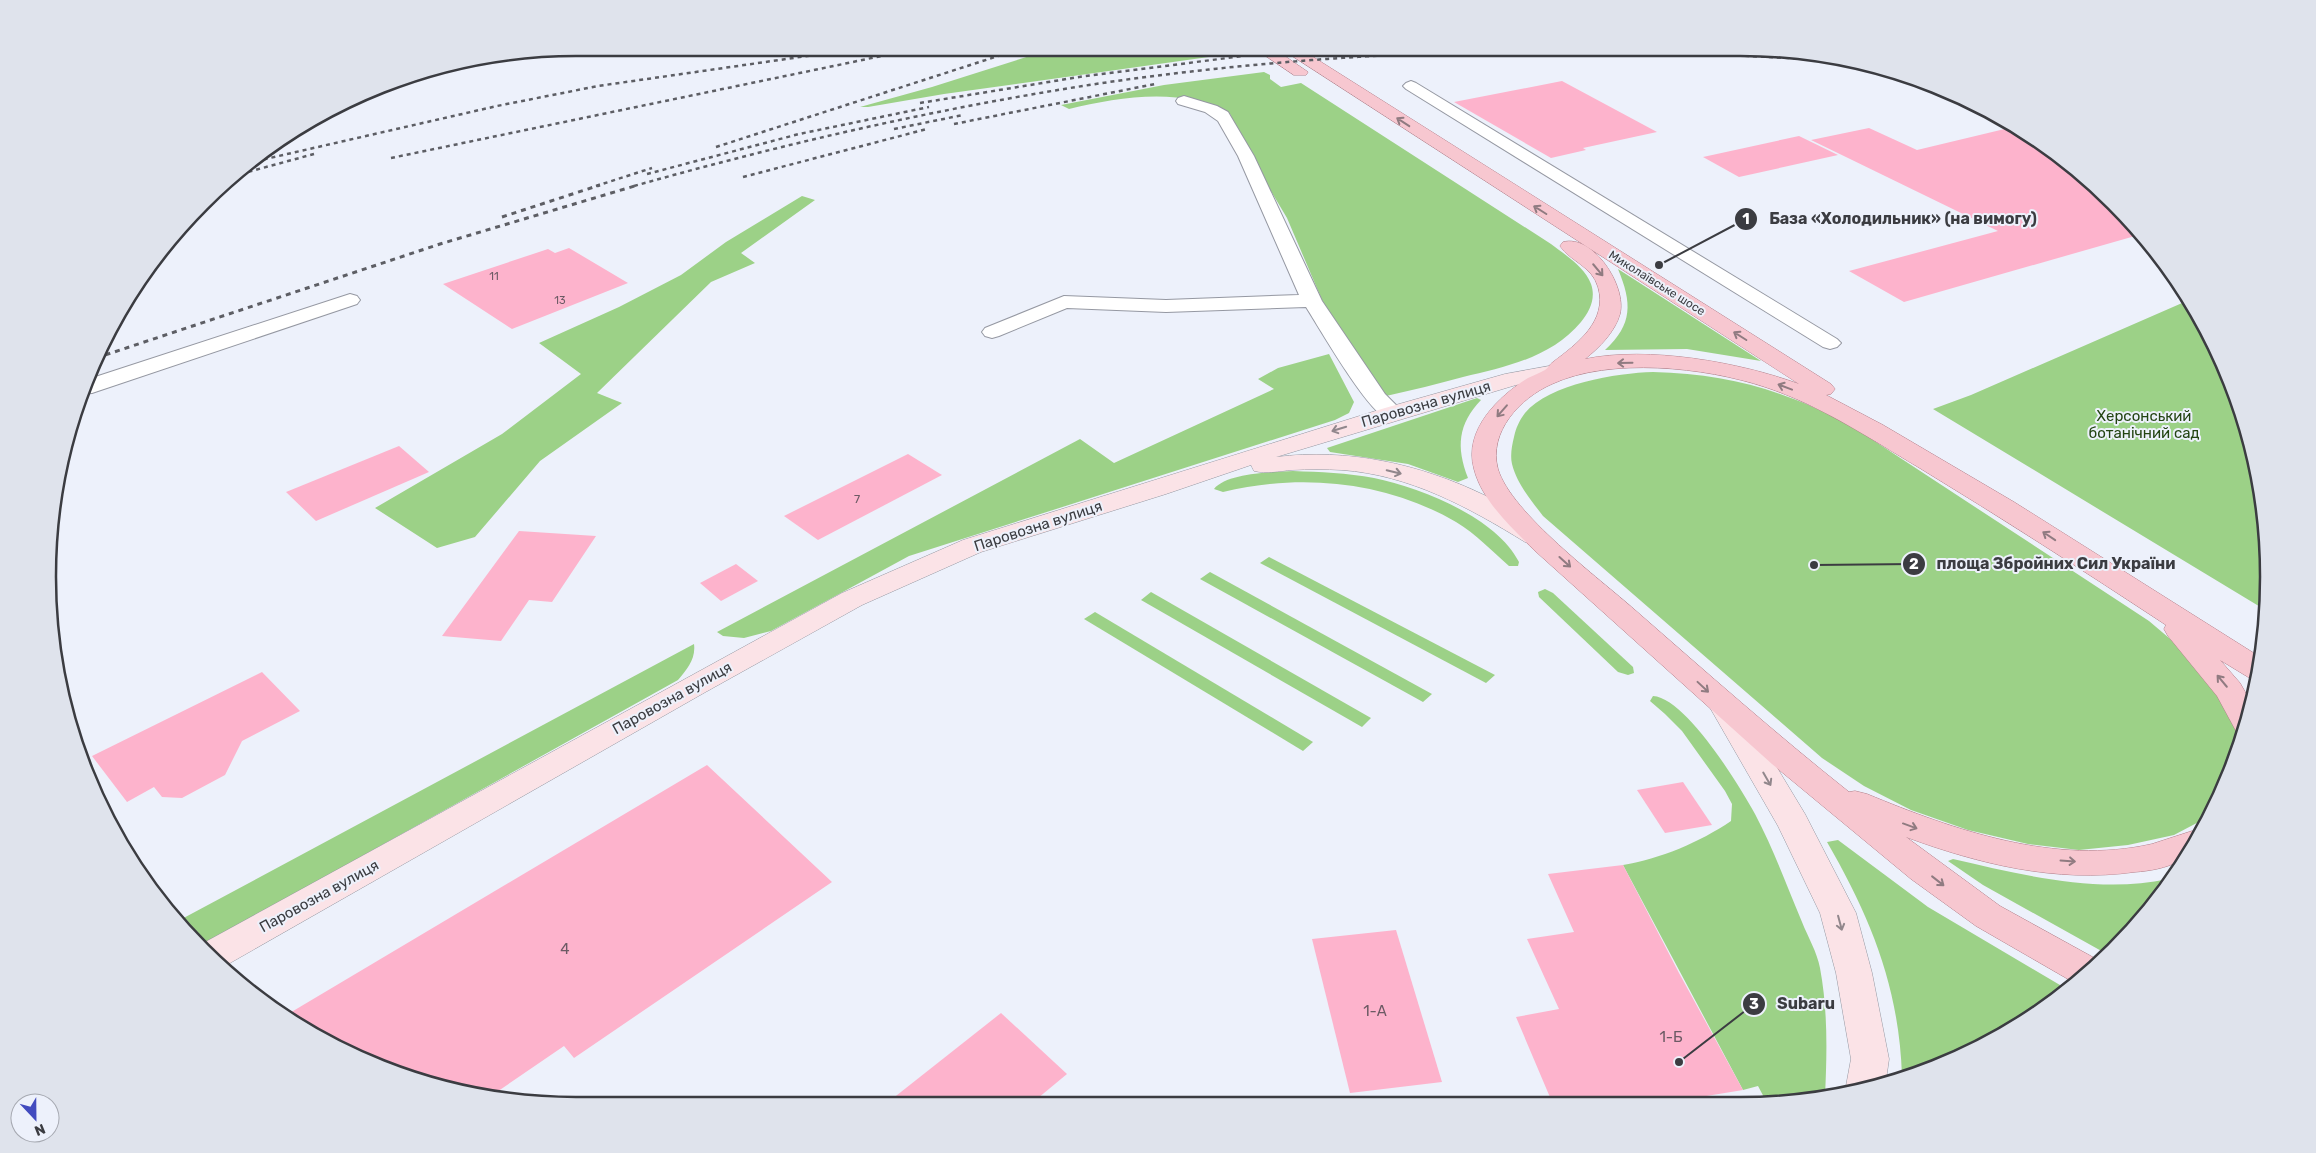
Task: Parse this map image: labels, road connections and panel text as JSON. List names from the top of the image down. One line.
{"streets":{"main road":["Миколаївське шосе","Паровозна вулиця"]},"crossings":[["Миколаївське шосе","Паровозна вулиця"]],"parks":["Херсонський ботанічний сад"],"places":["База «Холодильник» (на вимогу)","площа Збройних Сил України","Subaru"],"house_numbers":["11","13","7","4","1-А","1-Б"],"north":"bottom"}
